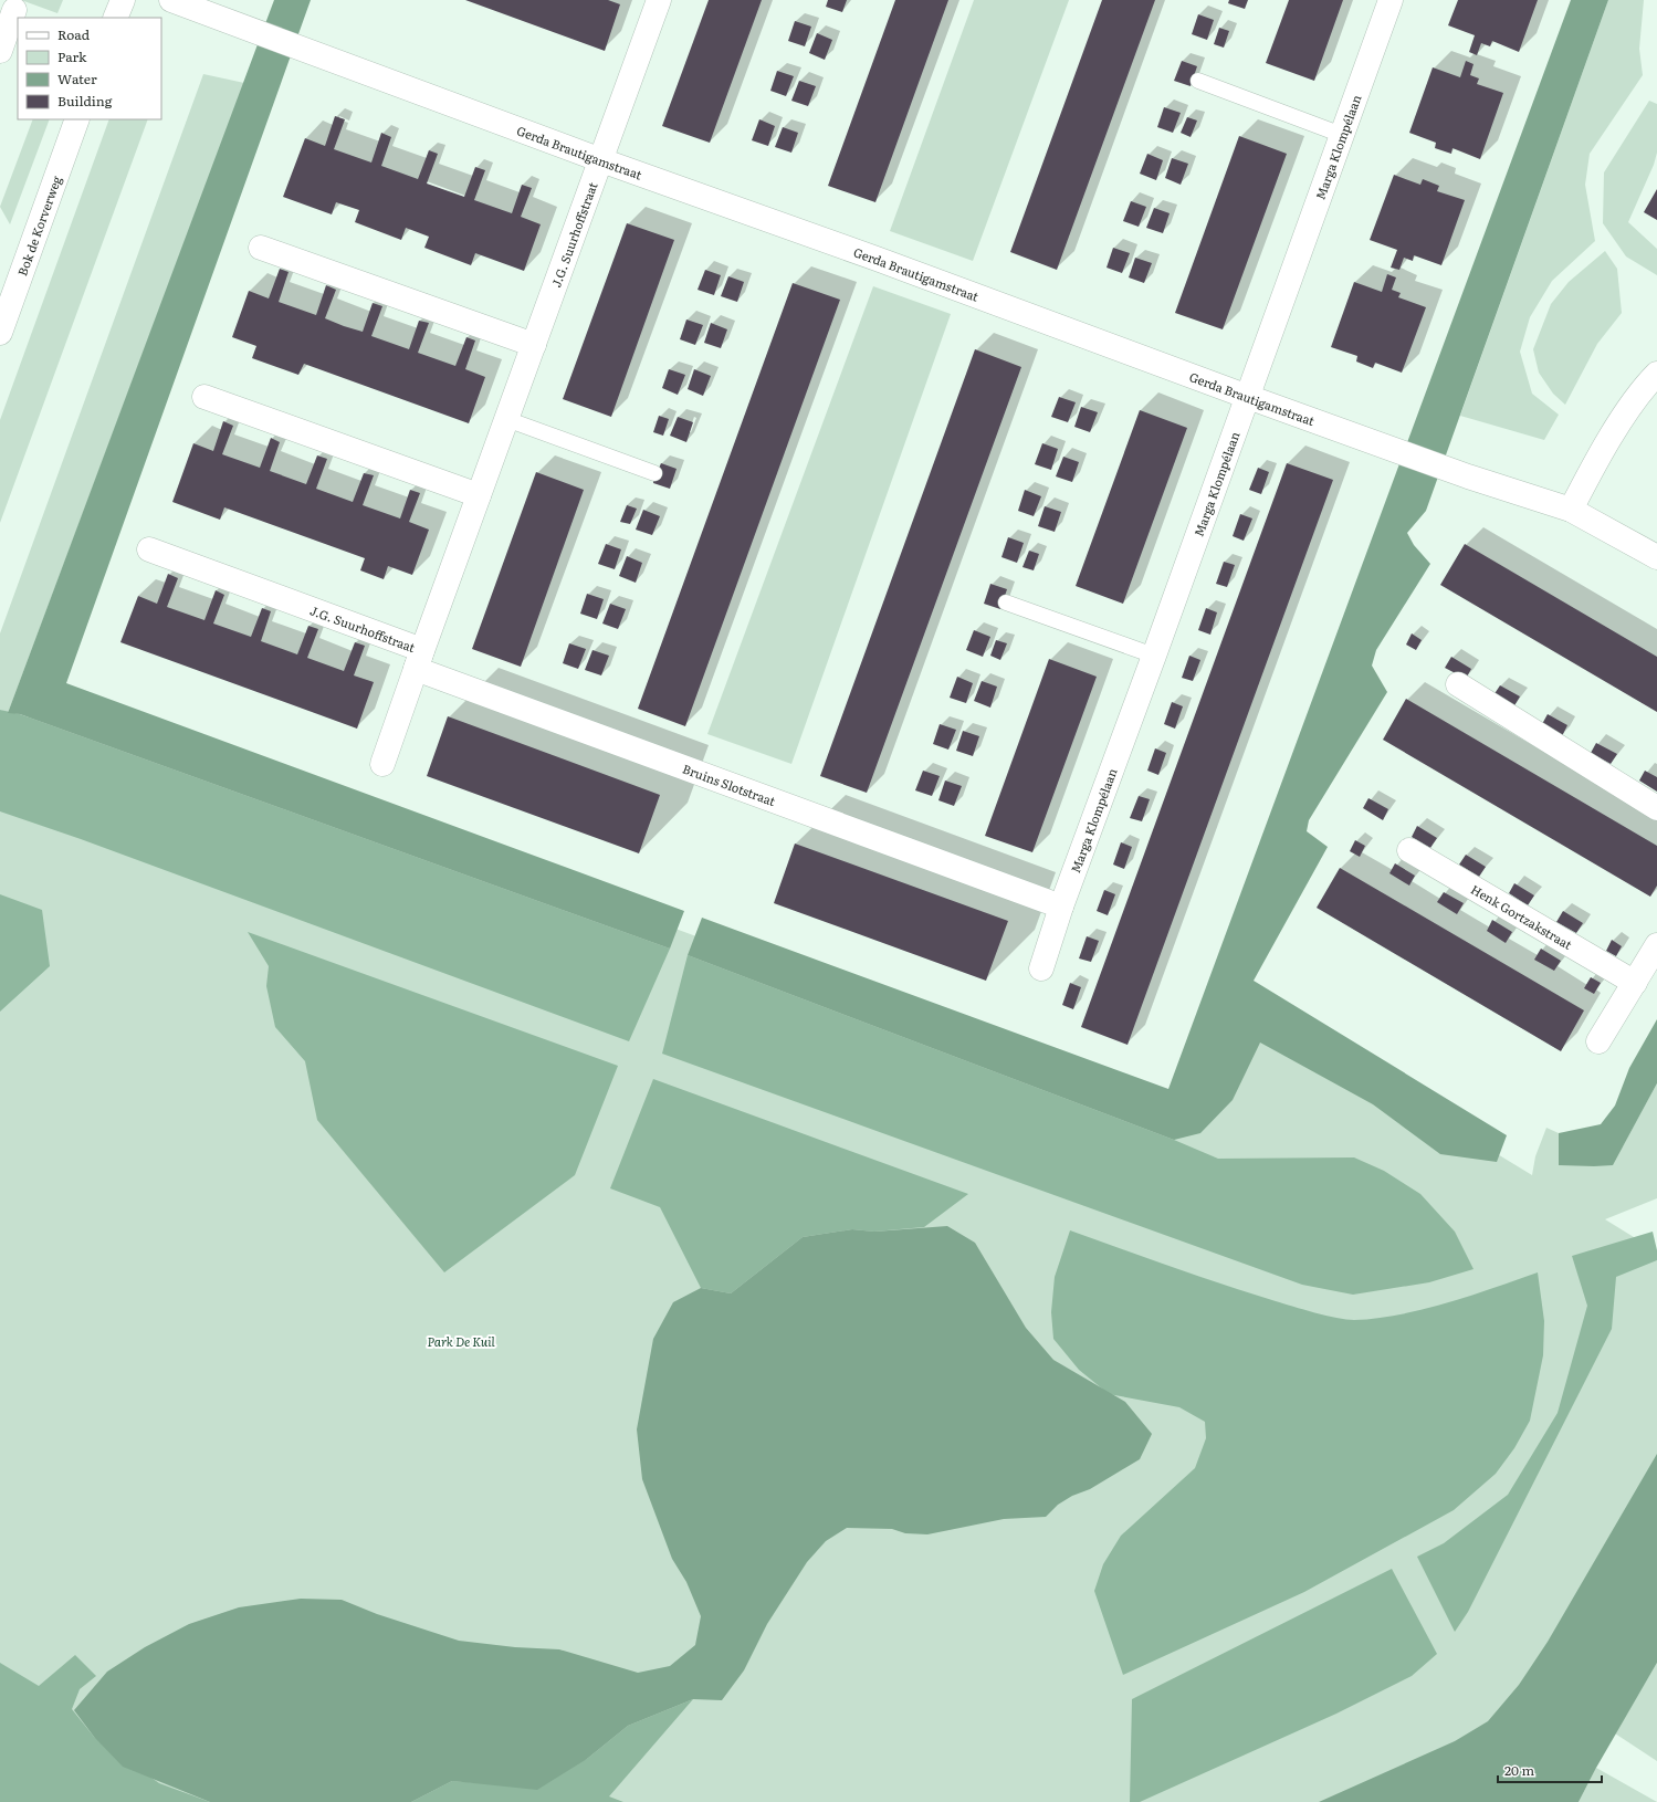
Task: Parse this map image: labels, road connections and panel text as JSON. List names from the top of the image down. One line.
{"streets":{"street":["Marga Klompélaan","Gerda Brautigamstraat","Bok de Korverweg","J.G. Suurhoffstraat","Bruins Slotstraat","Henk Gortzakstraat"]},"crossings":[["Marga Klompélaan","Gerda Brautigamstraat"],["Marga Klompélaan","Bruins Slotstraat"],["Gerda Brautigamstraat","J.G. Suurhoffstraat"],["J.G. Suurhoffstraat","Bruins Slotstraat"]],"parks":["Park De Kuil"],"legend":["Road","Park","Water","Building"],"scale_bar":"20 m"}
